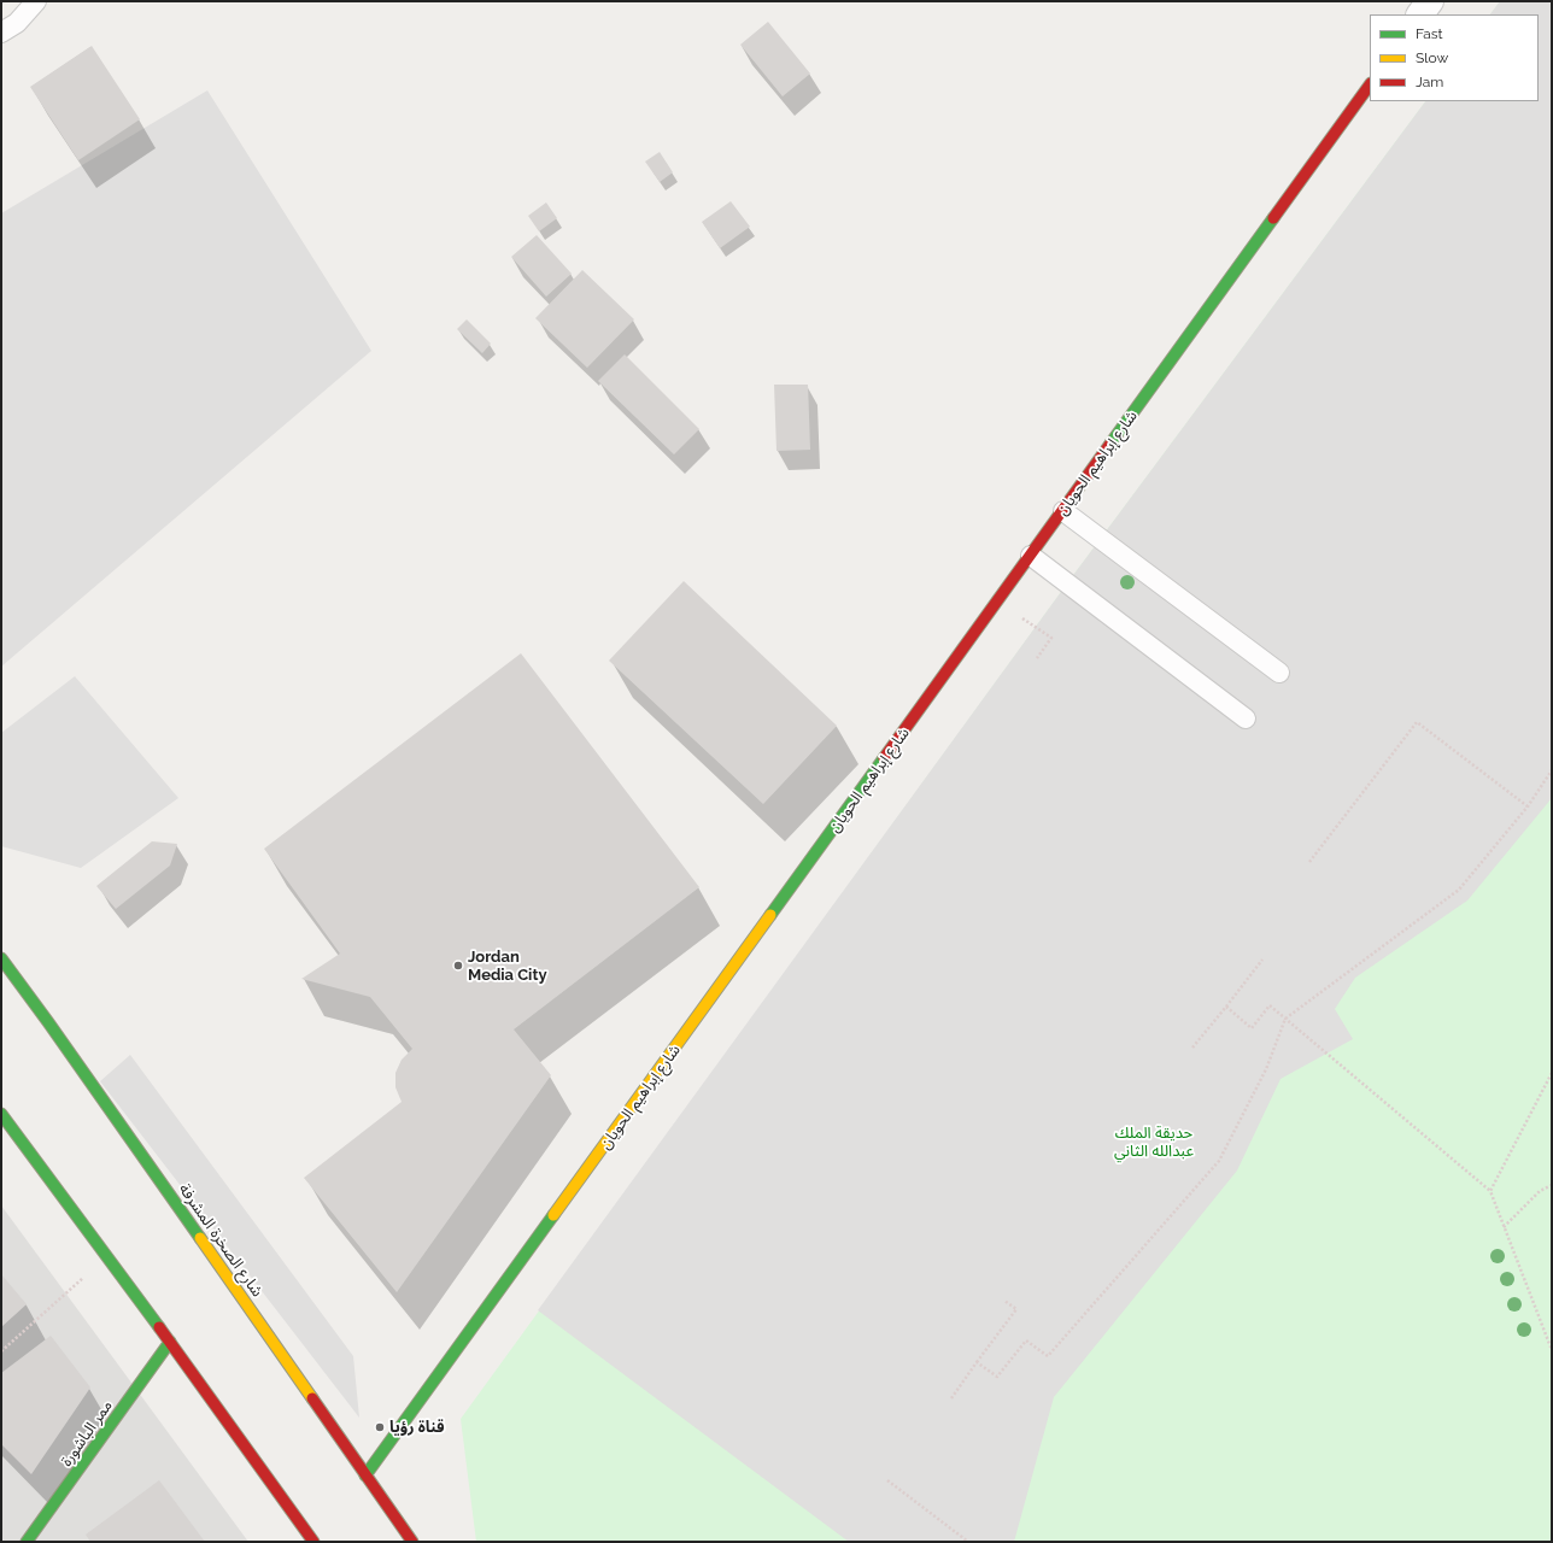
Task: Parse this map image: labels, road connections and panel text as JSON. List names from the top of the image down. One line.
{"streets":{"street":["شارع إبراهيم الحويان","شارع الصخرة المشرفة","ممر الباشورة"]},"crossings":[["شارع إبراهيم الحويان","شارع الصخرة المشرفة"]],"parks":["حديقة الملك عبدالله الثاني"],"places":["Jordan Media City","قناة رؤيا"],"legend":["Fast","Slow","Jam"]}
